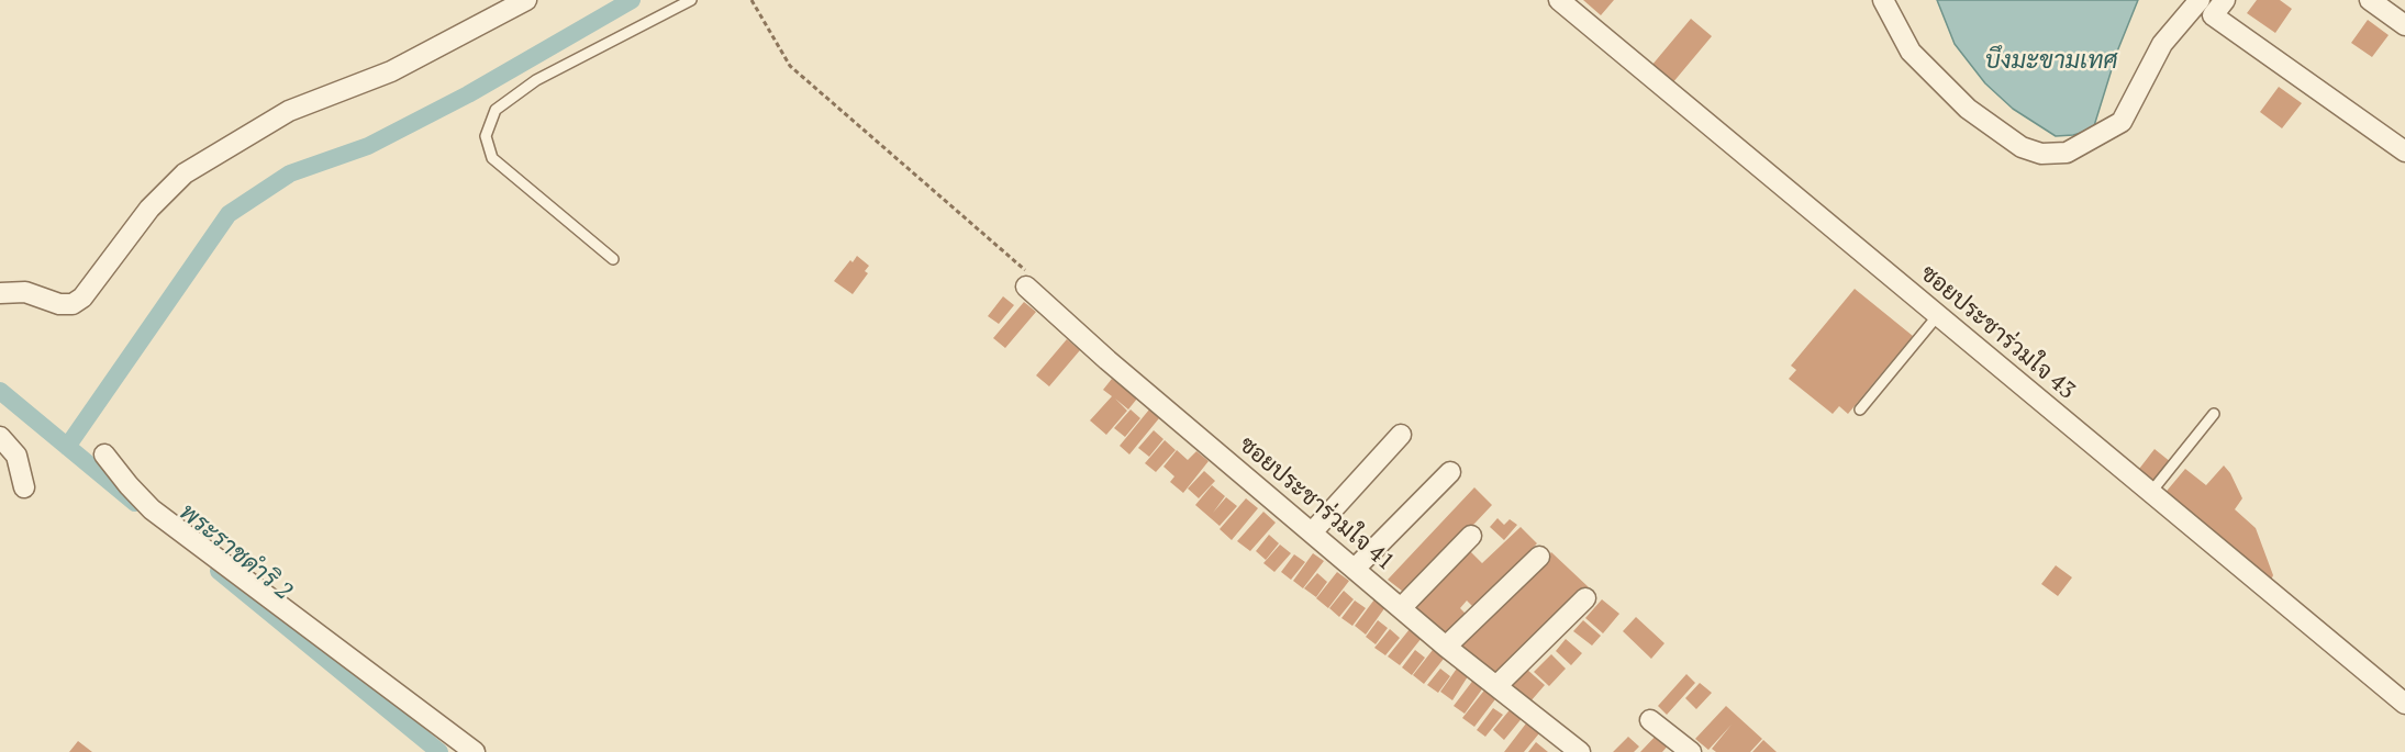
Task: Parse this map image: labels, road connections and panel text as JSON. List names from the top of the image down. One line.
{"streets":{"street":["ซอยประชาร่วมใจ 43","ซอยประชาร่วมใจ 41"]},"water":["บึงมะขามเทศ","พระราชดำริ 2"]}
